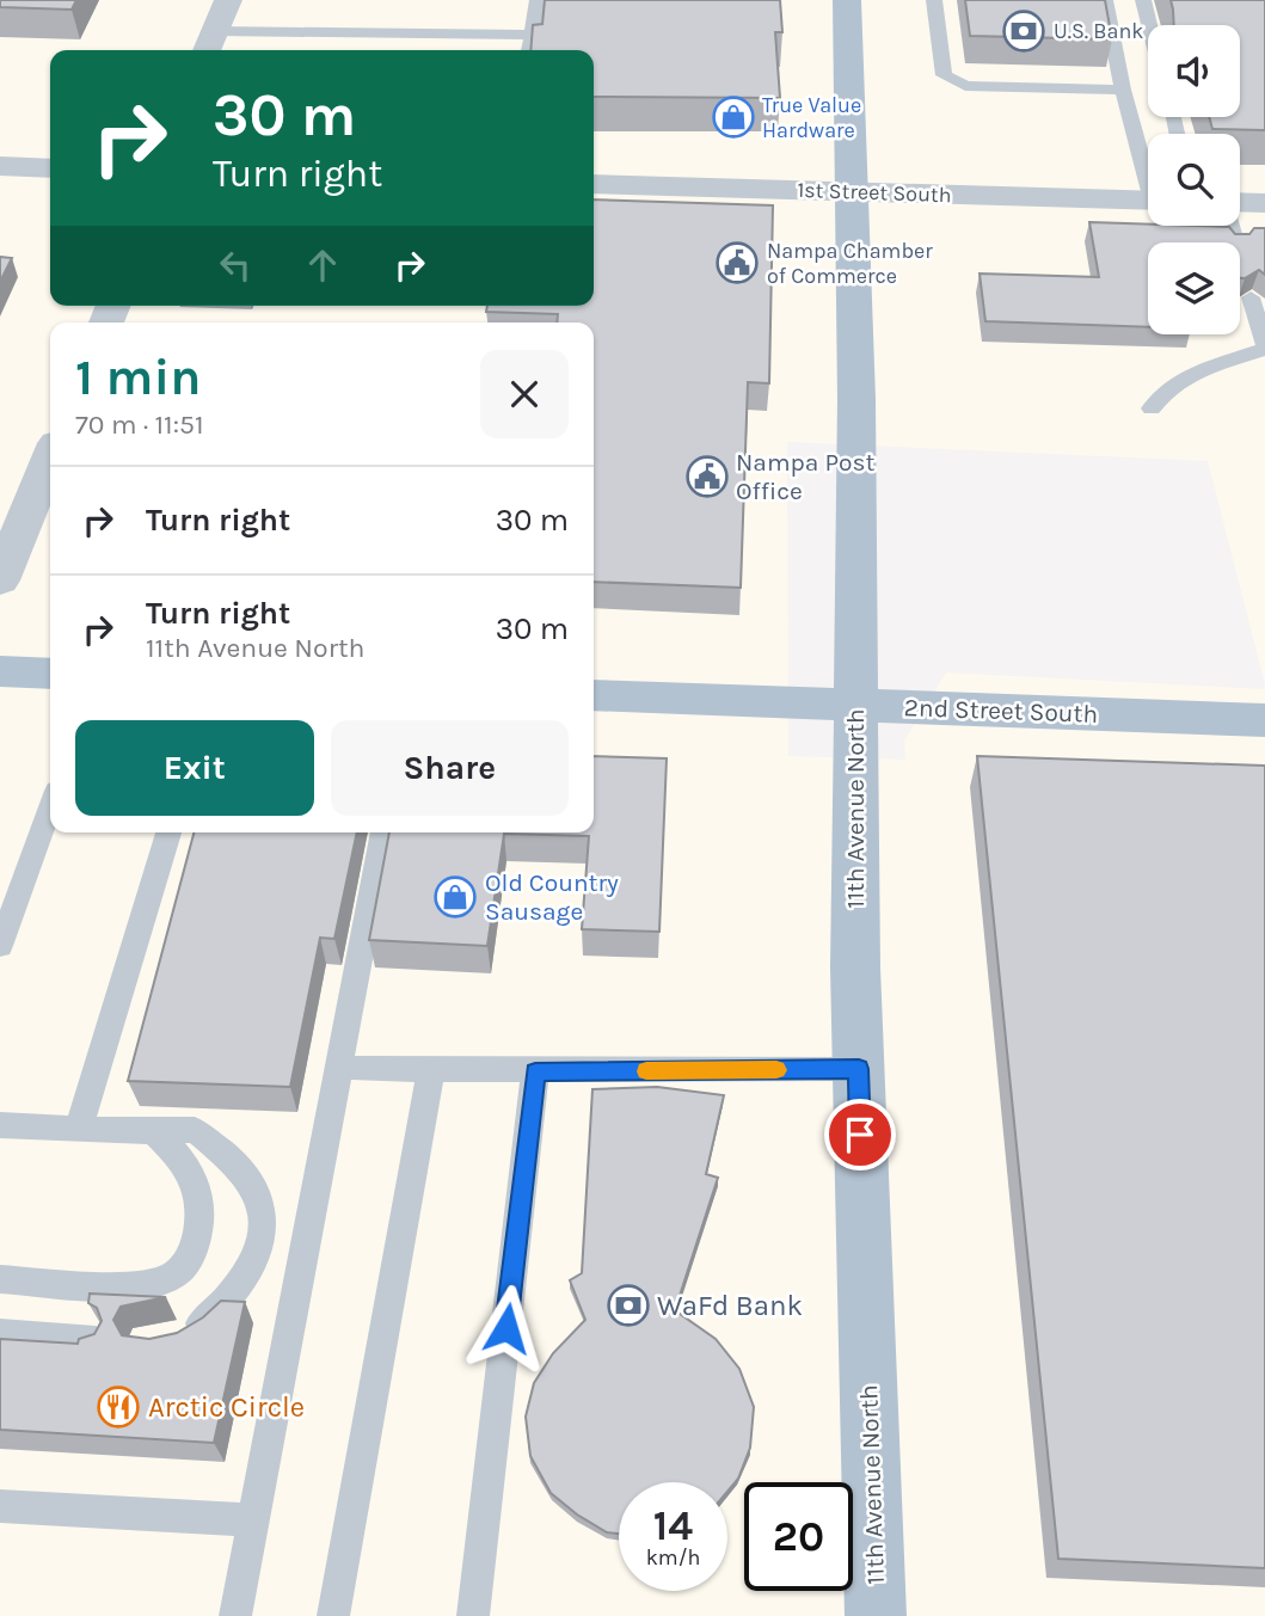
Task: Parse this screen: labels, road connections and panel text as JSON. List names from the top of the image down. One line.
{"streets":{"main road":["2nd Street South","11th Avenue North"],"street":["1st Street South"]},"crossings":[["1st Street South","11th Avenue North"],["2nd Street South","11th Avenue North"]],"places":{"bank":["U.S. Bank","WaFd Bank"],"shop":["True Value Hardware","Old Country Sausage"],"public building":["Nampa Chamber of Commerce","Nampa Post Office"],"restaurant":["Arctic Circle"]},"page":{"turn":["30 m","Turn right"],"heading":["1 min","70 m · 11:51"],"list":[{"name":"Turn right","value":"30 m"},{"name":"Turn right","note":"11th Avenue North","value":"30 m"}],"buttons":["Exit","Share"],"speed":"14 km/h","limit":"20"}}
